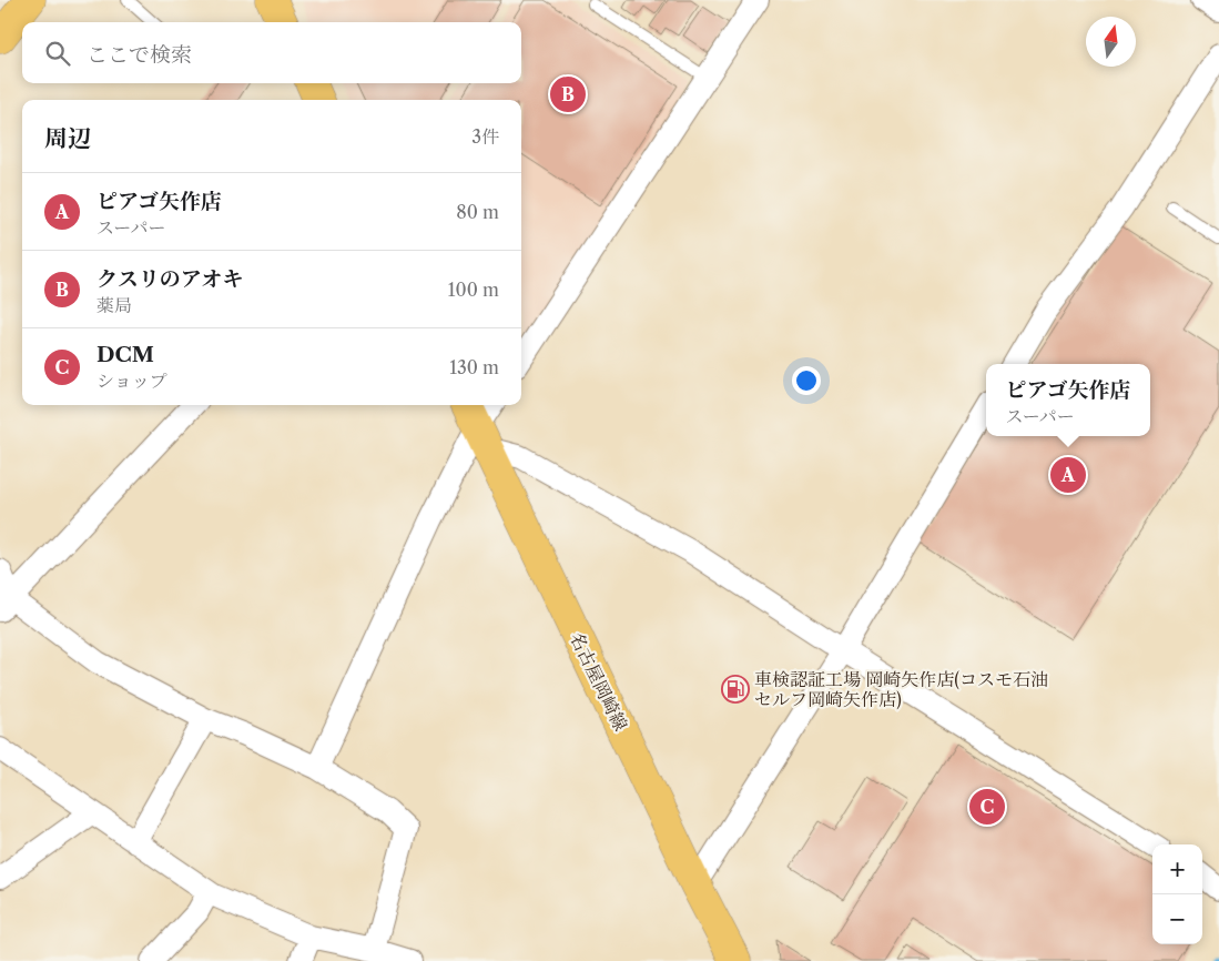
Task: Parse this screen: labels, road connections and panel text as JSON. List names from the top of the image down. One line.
{"streets":{"main road":["名古屋岡崎線"]},"places":{"fuel station":["車検認証工場 岡崎矢作店(コスモ石油 セルフ岡崎矢作店)"]},"north":"top","page":{"search":"ここで検索","pins":["B","A","C"],"heading":["周辺","3件"],"list":[{"mark":"A","name":"ピアゴ矢作店","note":"スーパー","value":"80 m"},{"mark":"B","name":"クスリのアオキ","note":"薬局","value":"100 m"},{"mark":"C","name":"DCM","note":"ショップ","value":"130 m"}],"popup":["ピアゴ矢作店","スーパー"],"map_buttons":["+","−"]}}
